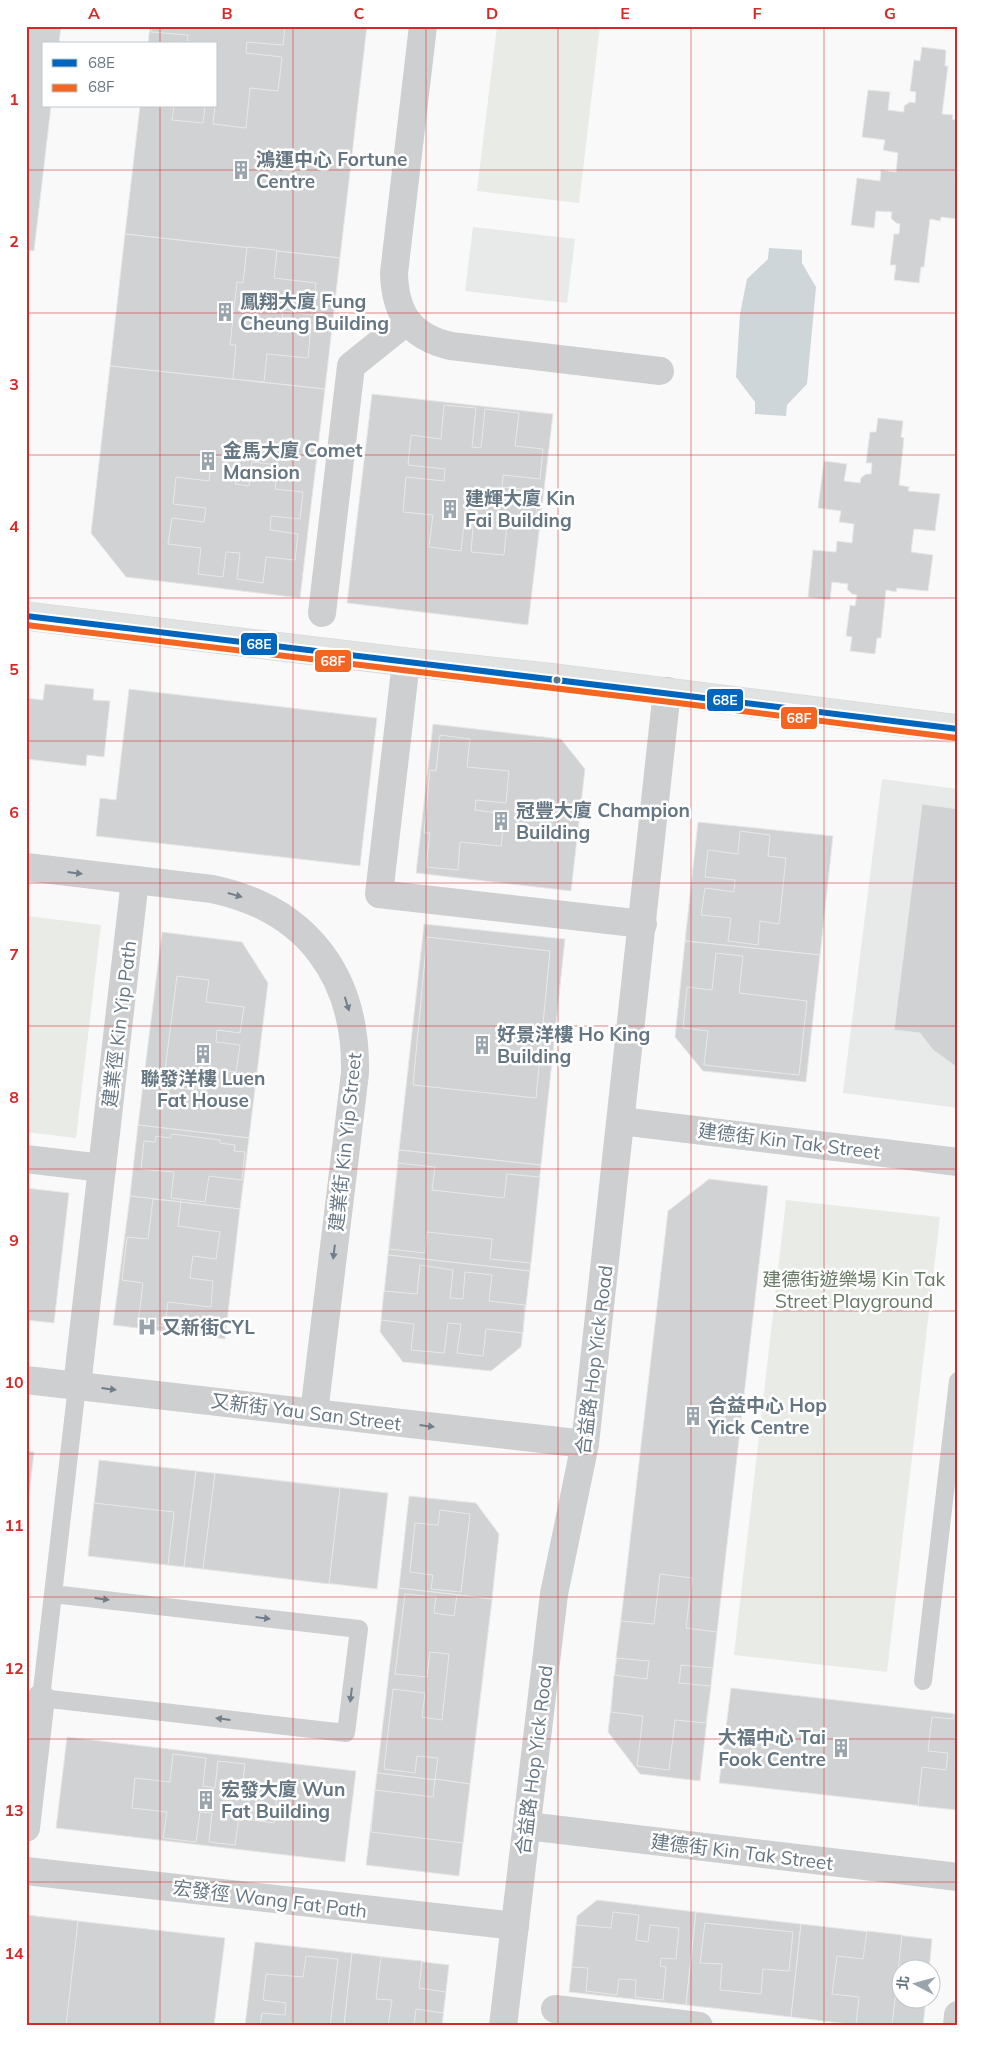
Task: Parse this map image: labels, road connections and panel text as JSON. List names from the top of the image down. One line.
{"streets":{"street":["建業徑 Kin Yip Path","建德街 Kin Tak Street","建業街 Kin Yip Street","合益路 Hop Yick Road","又新街 Yau San Street","宏發徑 Wang Fat Path"]},"crossings":[["建業徑 Kin Yip Path","建業街 Kin Yip Street"],["建業徑 Kin Yip Path","又新街 Yau San Street"],["建德街 Kin Tak Street","合益路 Hop Yick Road"],["建業街 Kin Yip Street","又新街 Yau San Street"],["合益路 Hop Yick Road","又新街 Yau San Street"],["合益路 Hop Yick Road","宏發徑 Wang Fat Path"]],"one_way":["又新街 Yau San Street"],"parks":["建德街遊樂場 Kin Tak Street Playground"],"places":{"building":["鴻運中心 Fortune Centre","鳳翔大廈 Fung Cheung Building","金馬大廈 Comet Mansion","建輝大廈 Kin Fai Building","冠豐大廈 Champion Building","好景洋樓 Ho King Building","聯發洋樓 Luen Fat House","合益中心 Hop Yick Centre","大福中心 Tai Fook Centre","宏發大廈 Wun Fat Building"],"hospital":["又新街CYL"]},"lines":["transit line 68E","transit line 68F"],"legend":["68E","68F"],"north":"left","grid":{"columns":["A","B","C","D","E","F","G"],"rows":["1","2","3","4","5","6","7","8","9","10","11","12","13","14"]}}
